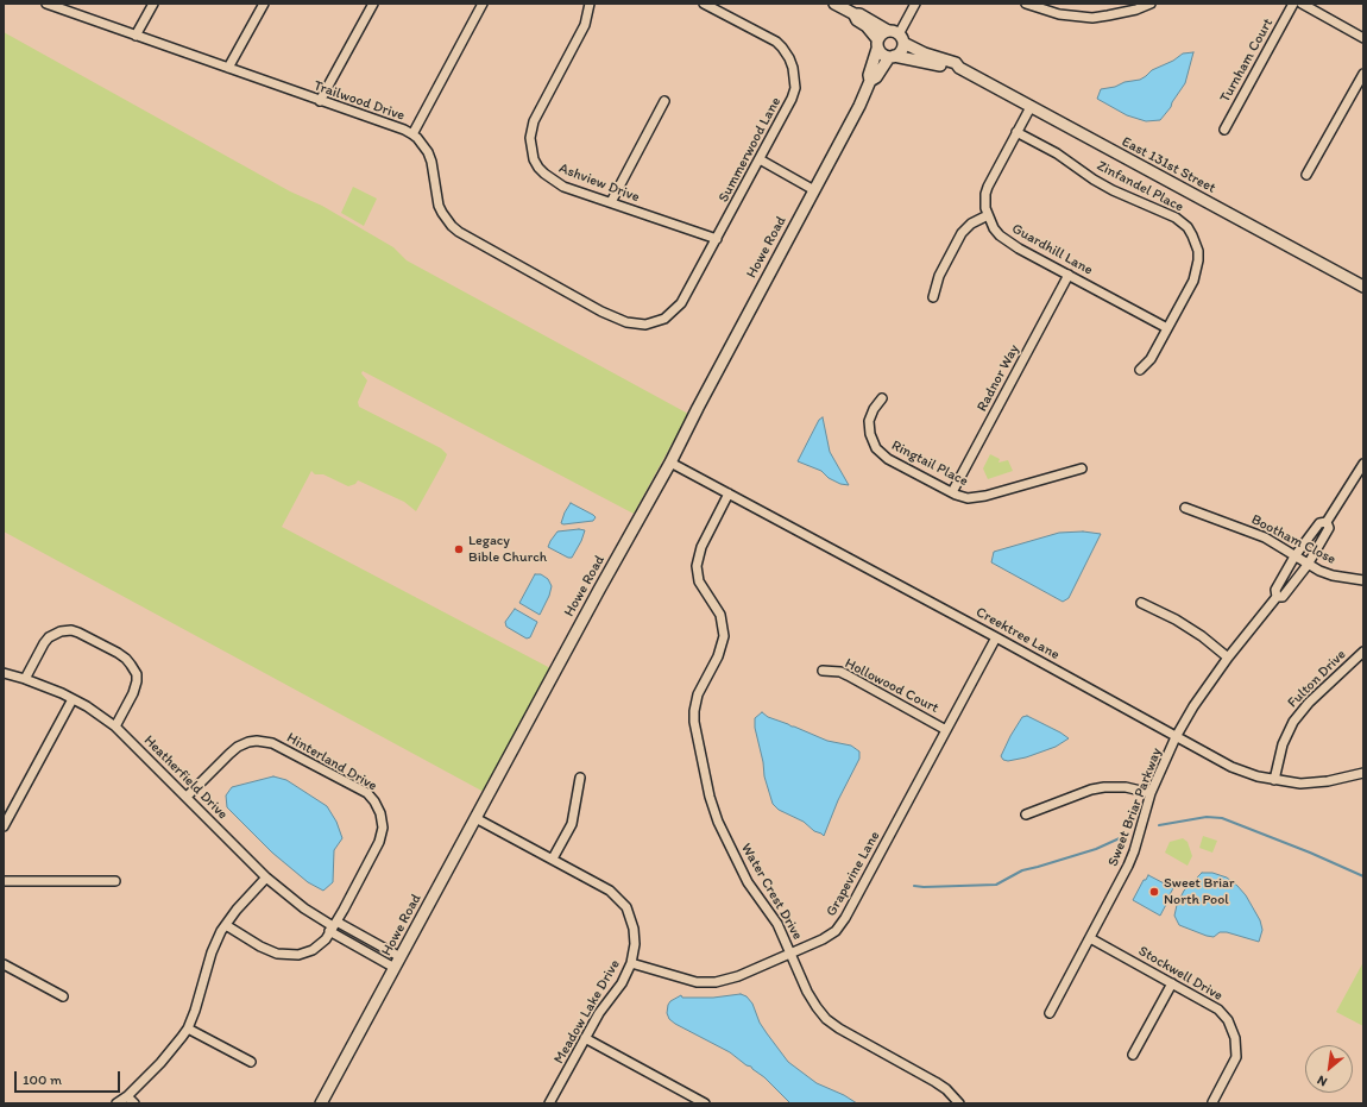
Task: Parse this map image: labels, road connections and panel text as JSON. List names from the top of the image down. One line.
{"streets":{"street":["Turnham Court","Trailwood Drive","Summerwood Lane","East 131st Street","Ashview Drive","Zinfandel Place","Howe Road","Guardhill Lane","Radnor Way","Ringtail Place","Bootham Close","Creektree Lane","Fulton Drive","Hollowood Court","Hinterland Drive","Heatherfield Drive","Sweet Briar Parkway","Grapevine Lane","Water Crest Drive","Stockwell Drive","Meadow Lake Drive"]},"crossings":[["Trailwood Drive","Summerwood Lane"],["Summerwood Lane","Ashview Drive"],["East 131st Street","Howe Road"],["Zinfandel Place","Guardhill Lane"],["Howe Road","Creektree Lane"],["Howe Road","Heatherfield Drive"],["Howe Road","Meadow Lake Drive"],["Guardhill Lane","Radnor Way"],["Radnor Way","Ringtail Place"],["Bootham Close","Sweet Briar Parkway"],["Creektree Lane","Fulton Drive"],["Creektree Lane","Sweet Briar Parkway"],["Creektree Lane","Grapevine Lane"],["Creektree Lane","Water Crest Drive"],["Hollowood Court","Grapevine Lane"],["Hinterland Drive","Heatherfield Drive"],["Sweet Briar Parkway","Stockwell Drive"],["Grapevine Lane","Water Crest Drive"],["Grapevine Lane","Meadow Lake Drive"]],"places":["Legacy Bible Church","Sweet Briar North Pool"],"scale_bar":"100 m","north":"bottom left"}
